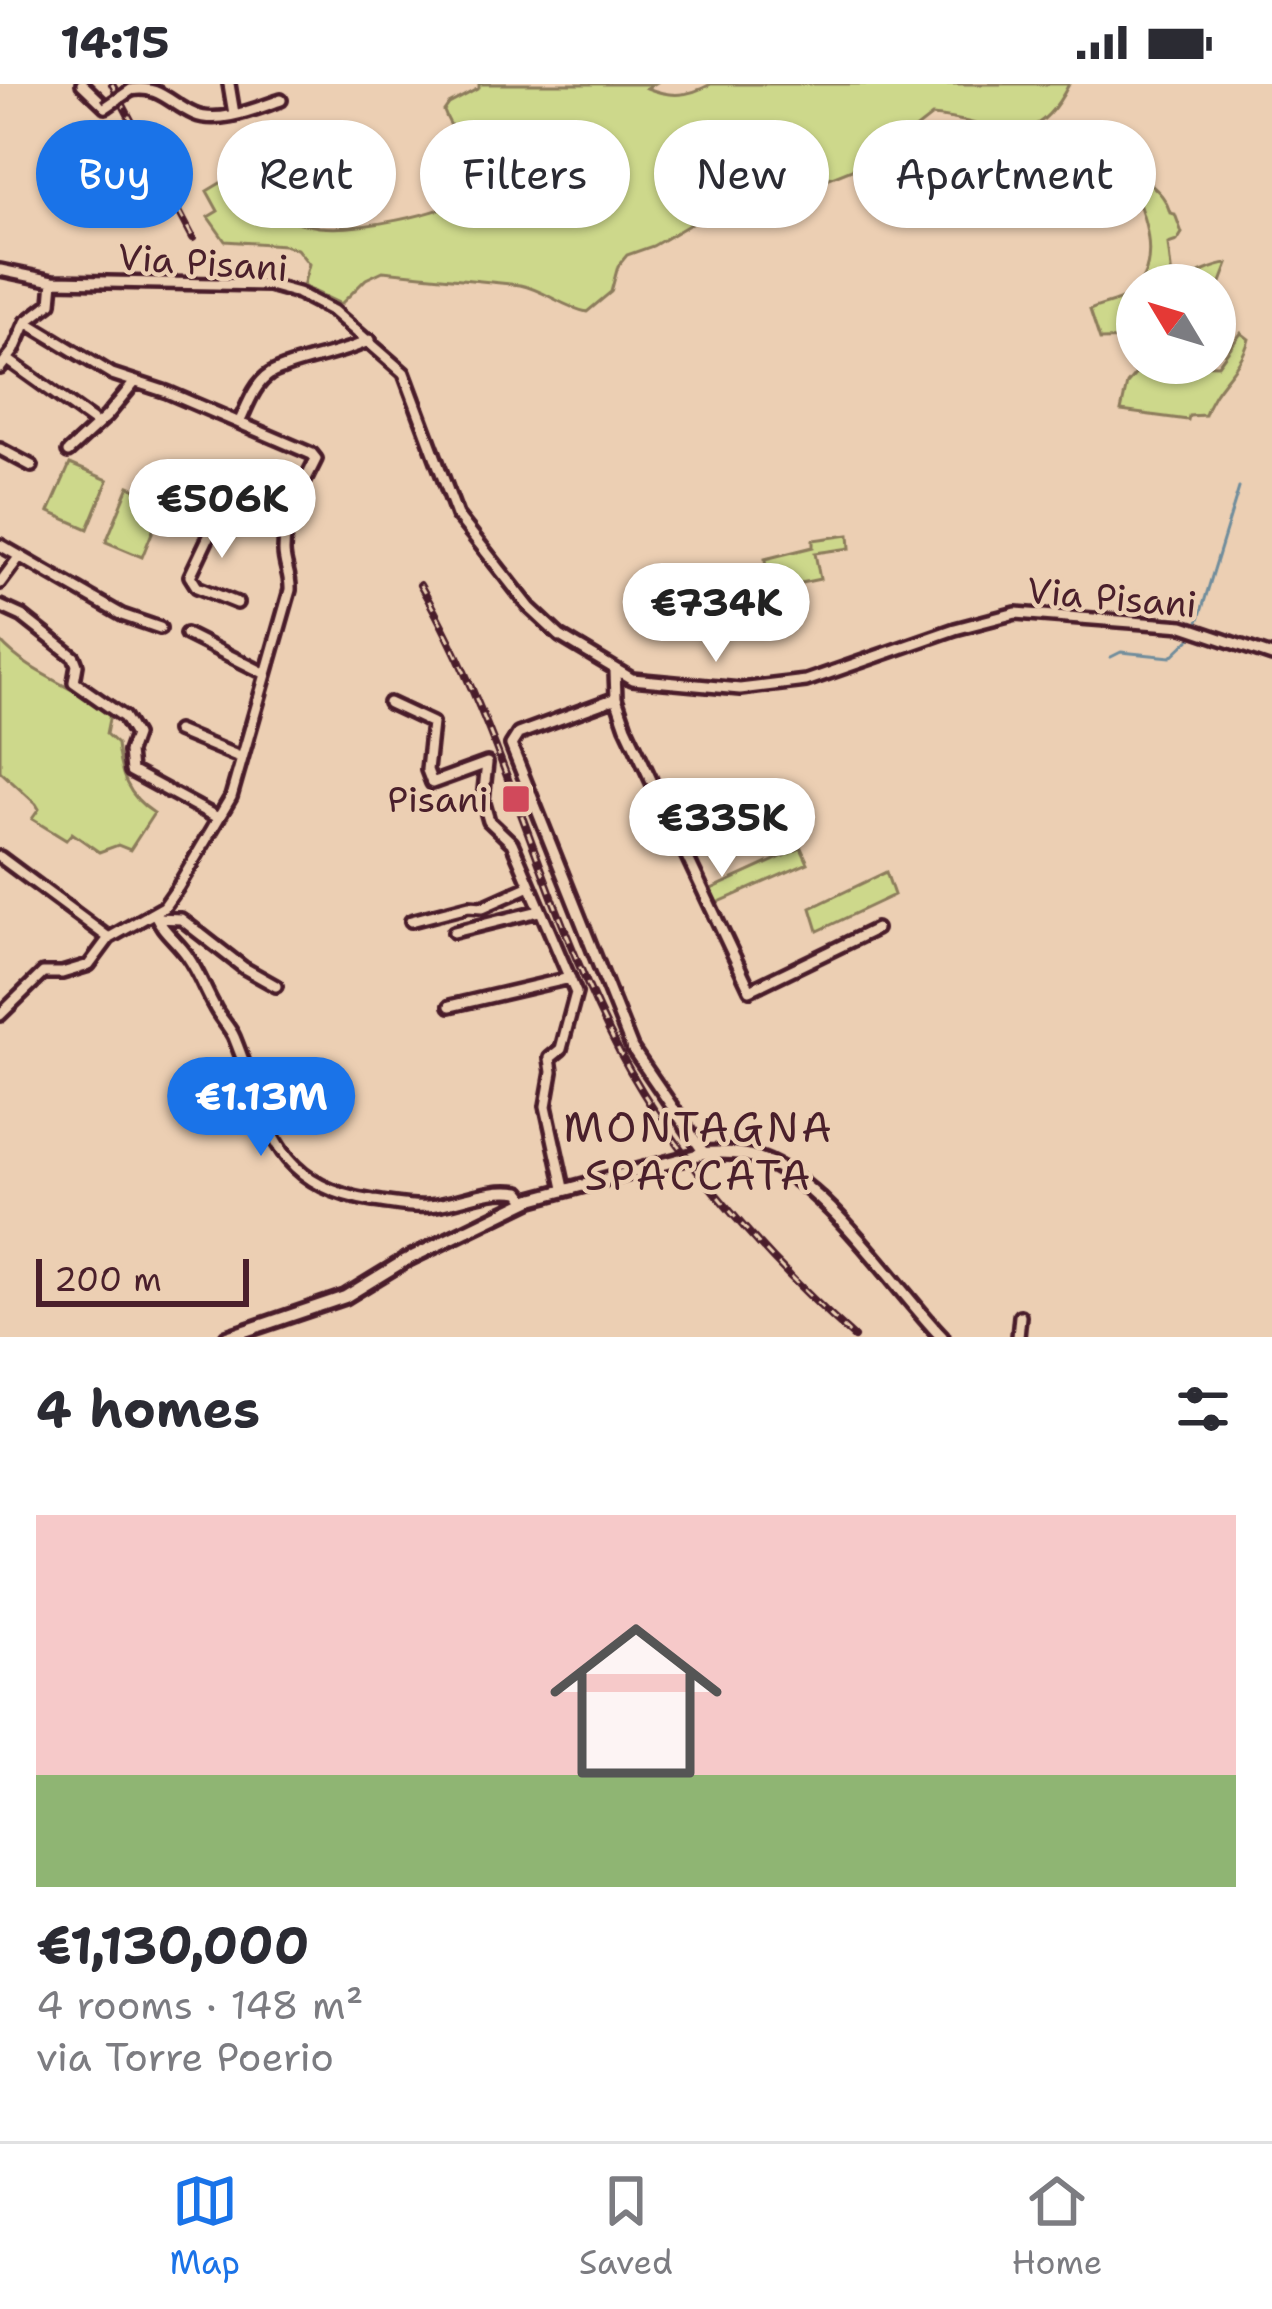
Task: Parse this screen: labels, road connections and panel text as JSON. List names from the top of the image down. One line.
{"streets":{"street":["Via Pisani"]},"districts":["MONTAGNA SPACCATA"],"places":{"transit":["Pisani"]},"scale_bar":"200 m","north":"top left","page":{"status":"14:15","chip":["Buy","Rent","Filters","New","Apartment"],"price":["€506K","€734K","€335K","€1.13M"],"scale":"200 m","heading":"4 homes","list":[{"name":"€1,130,000","note":"4 rooms · 148 m² · via Torre Poerio"}],"tabs":["Map","Saved","Home"]}}
